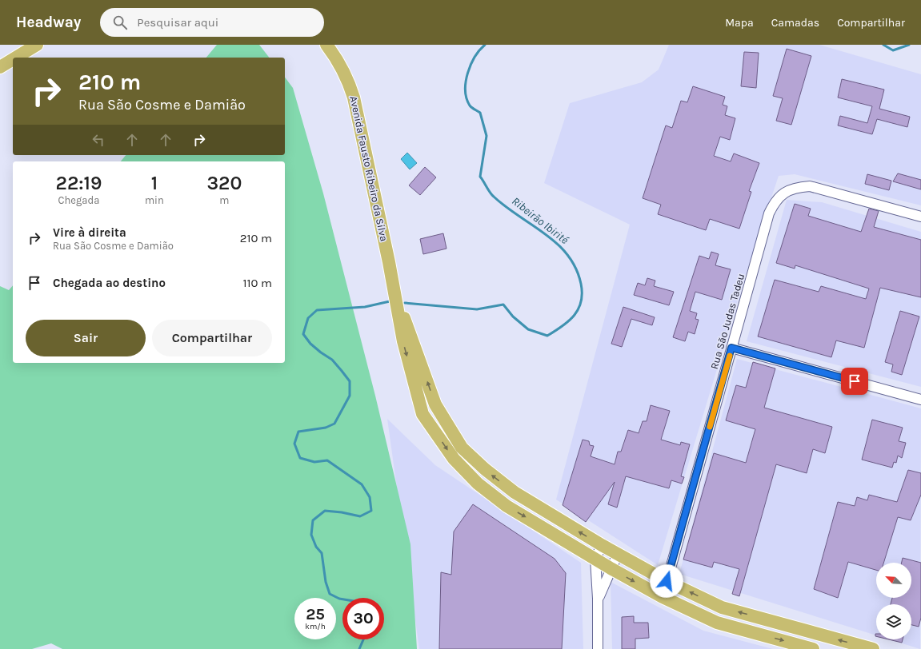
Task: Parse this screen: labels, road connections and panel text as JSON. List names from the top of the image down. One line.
{"streets":{"main road":["Avenida Fausto Ribeiro da Silva"],"street":["Rua São Judas Tadeu"]},"water":["Ribeirão Ibirité"],"north":"top left","page":{"header":"Headway","search":"Pesquisar aqui","nav":["Mapa","Camadas","Compartilhar"],"turn":["210 m","Rua São Cosme e Damião"],"eta":["22:19","Chegada","1","min","320","m"],"list":[{"name":"Vire à direita","note":"Rua São Cosme e Damião","value":"210 m"},{"name":"Chegada ao destino","value":"110 m"}],"buttons":["Sair","Compartilhar"],"speed":"25 km/h","limit":"30"}}
